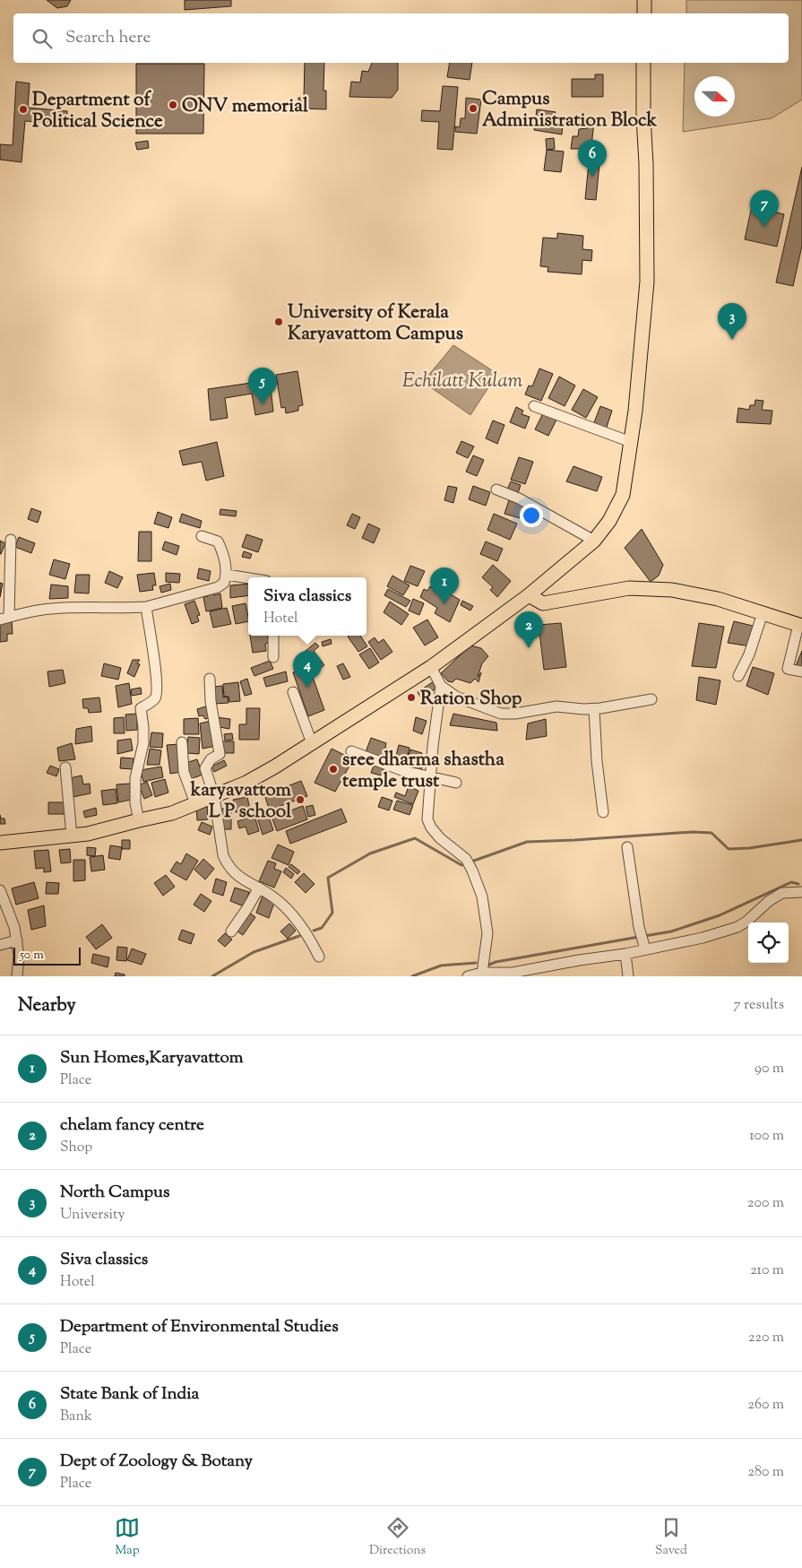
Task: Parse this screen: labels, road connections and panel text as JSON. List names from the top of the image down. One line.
{"water":["Echilatt Kulam"],"places":["ONV memorial","Campus Administration Block","Department of Political Science","University of Kerala Karyavattom Campus","Ration Shop","sree dharma shastha temple trust","karyavattom L P school"],"scale_bar":"50 m","north":"right","page":{"search":"Search here","pins":["6","7","3","5","1","2","4"],"popup":["Siva classics","Hotel"],"scale":"50 m","heading":["Nearby","7 results"],"list":[{"mark":"1","name":"Sun Homes,Karyavattom","note":"Place","value":"90 m"},{"mark":"2","name":"chelam fancy centre","note":"Shop","value":"100 m"},{"mark":"3","name":"North Campus","note":"University","value":"200 m"},{"mark":"4","name":"Siva classics","note":"Hotel","value":"210 m"},{"mark":"5","name":"Department of Environmental Studies","note":"Place","value":"220 m"},{"mark":"6","name":"State Bank of India","note":"Bank","value":"260 m"},{"mark":"7","name":"Dept of Zoology & Botany","note":"Place","value":"280 m"}],"nav":["Map","Directions","Saved"]}}
